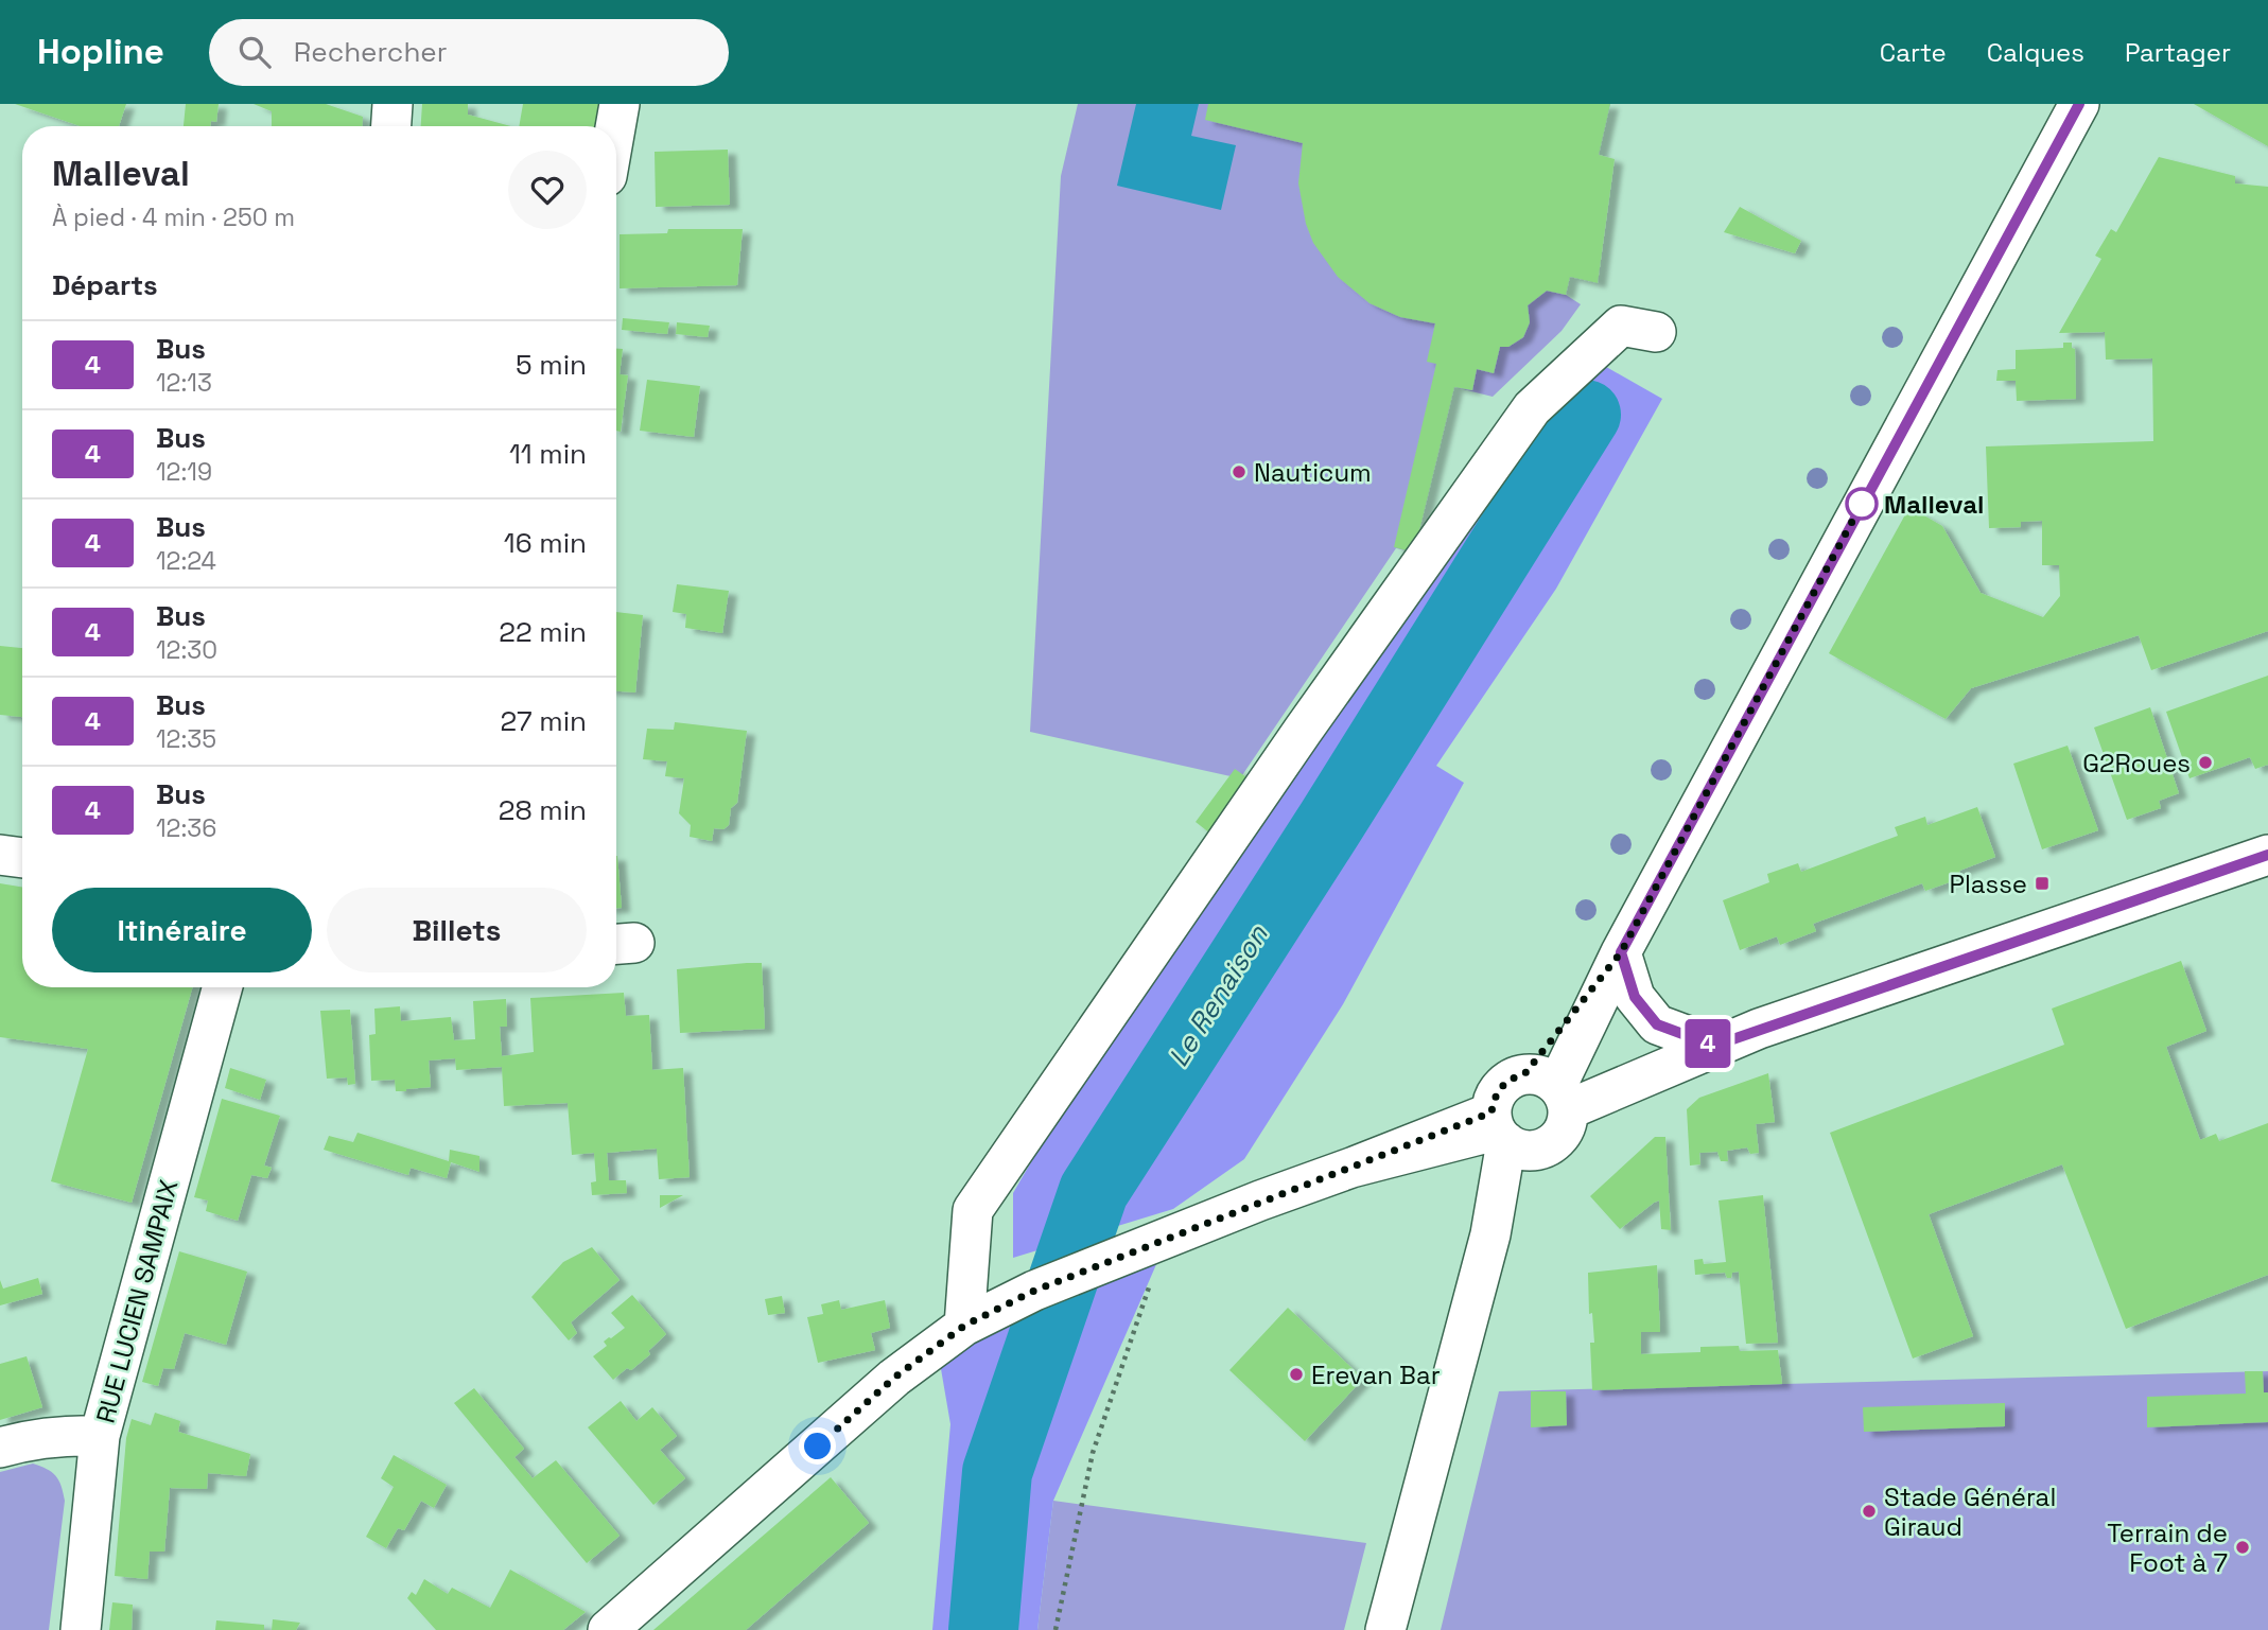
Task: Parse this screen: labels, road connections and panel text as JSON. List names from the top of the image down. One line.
{"streets":{"street":["RUE LUCIEN SAMPAIX"]},"water":["Le Renaison"],"places":{"other":["Nauticum","Malleval","G2Roues","Erevan Bar","Stade Général Giraud","Terrain de Foot à 7"],"transit":["Plasse"]},"lines":["bus line 4"],"page":{"header":"Hopline","search":"Rechercher","nav":["Carte","Calques","Partager"],"on_map":"4","heading":[["Malleval","À pied · 4 min · 250 m"],"Départs"],"list":[{"mark":"4","name":"Bus","note":"12:13","value":"5 min"},{"mark":"4","name":"Bus","note":"12:19","value":"11 min"},{"mark":"4","name":"Bus","note":"12:24","value":"16 min"},{"mark":"4","name":"Bus","note":"12:30","value":"22 min"},{"mark":"4","name":"Bus","note":"12:35","value":"27 min"},{"mark":"4","name":"Bus","note":"12:36","value":"28 min"}],"buttons":["Itinéraire","Billets"]}}
